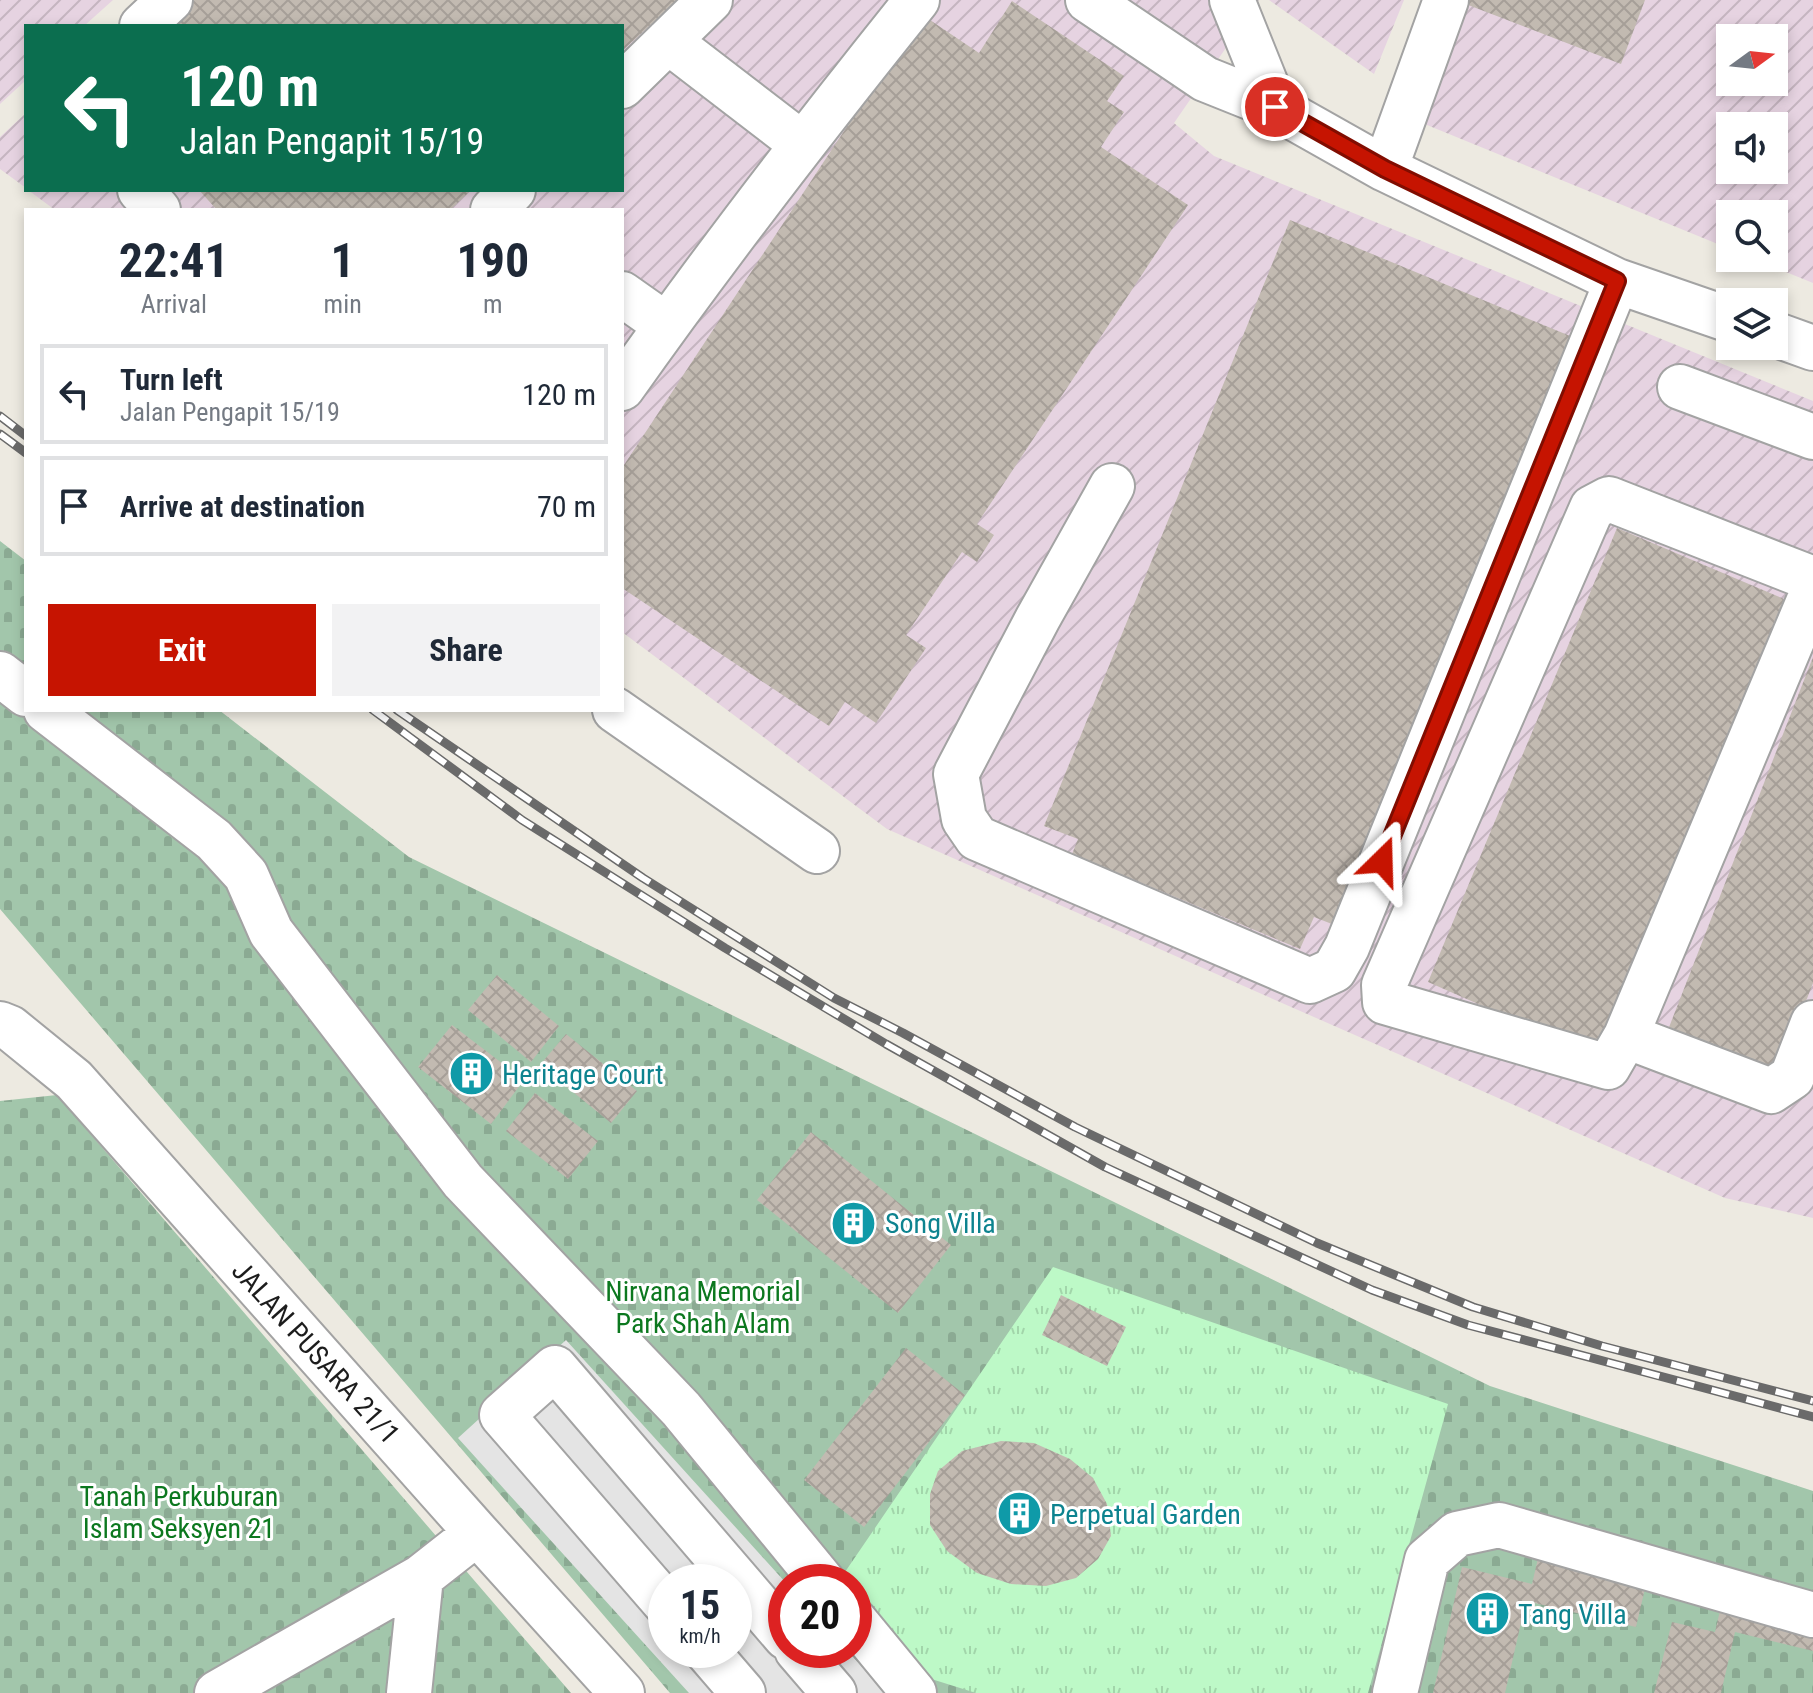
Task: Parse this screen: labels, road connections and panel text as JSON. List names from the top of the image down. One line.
{"streets":{"street":["JALAN PUSARA 21/1"]},"parks":["Nirvana Memorial Park Shah Alam","Tanah Perkuburan Islam Seksyen 21"],"places":{"building":["Heritage Court","Song Villa","Perpetual Garden","Tang Villa"]},"north":"right","page":{"turn":["120 m","Jalan Pengapit 15/19"],"eta":["22:41","Arrival","1","min","190","m"],"list":[{"name":"Turn left","note":"Jalan Pengapit 15/19","value":"120 m"},{"name":"Arrive at destination","value":"70 m"}],"buttons":["Exit","Share"],"speed":"15 km/h","limit":"20"}}
